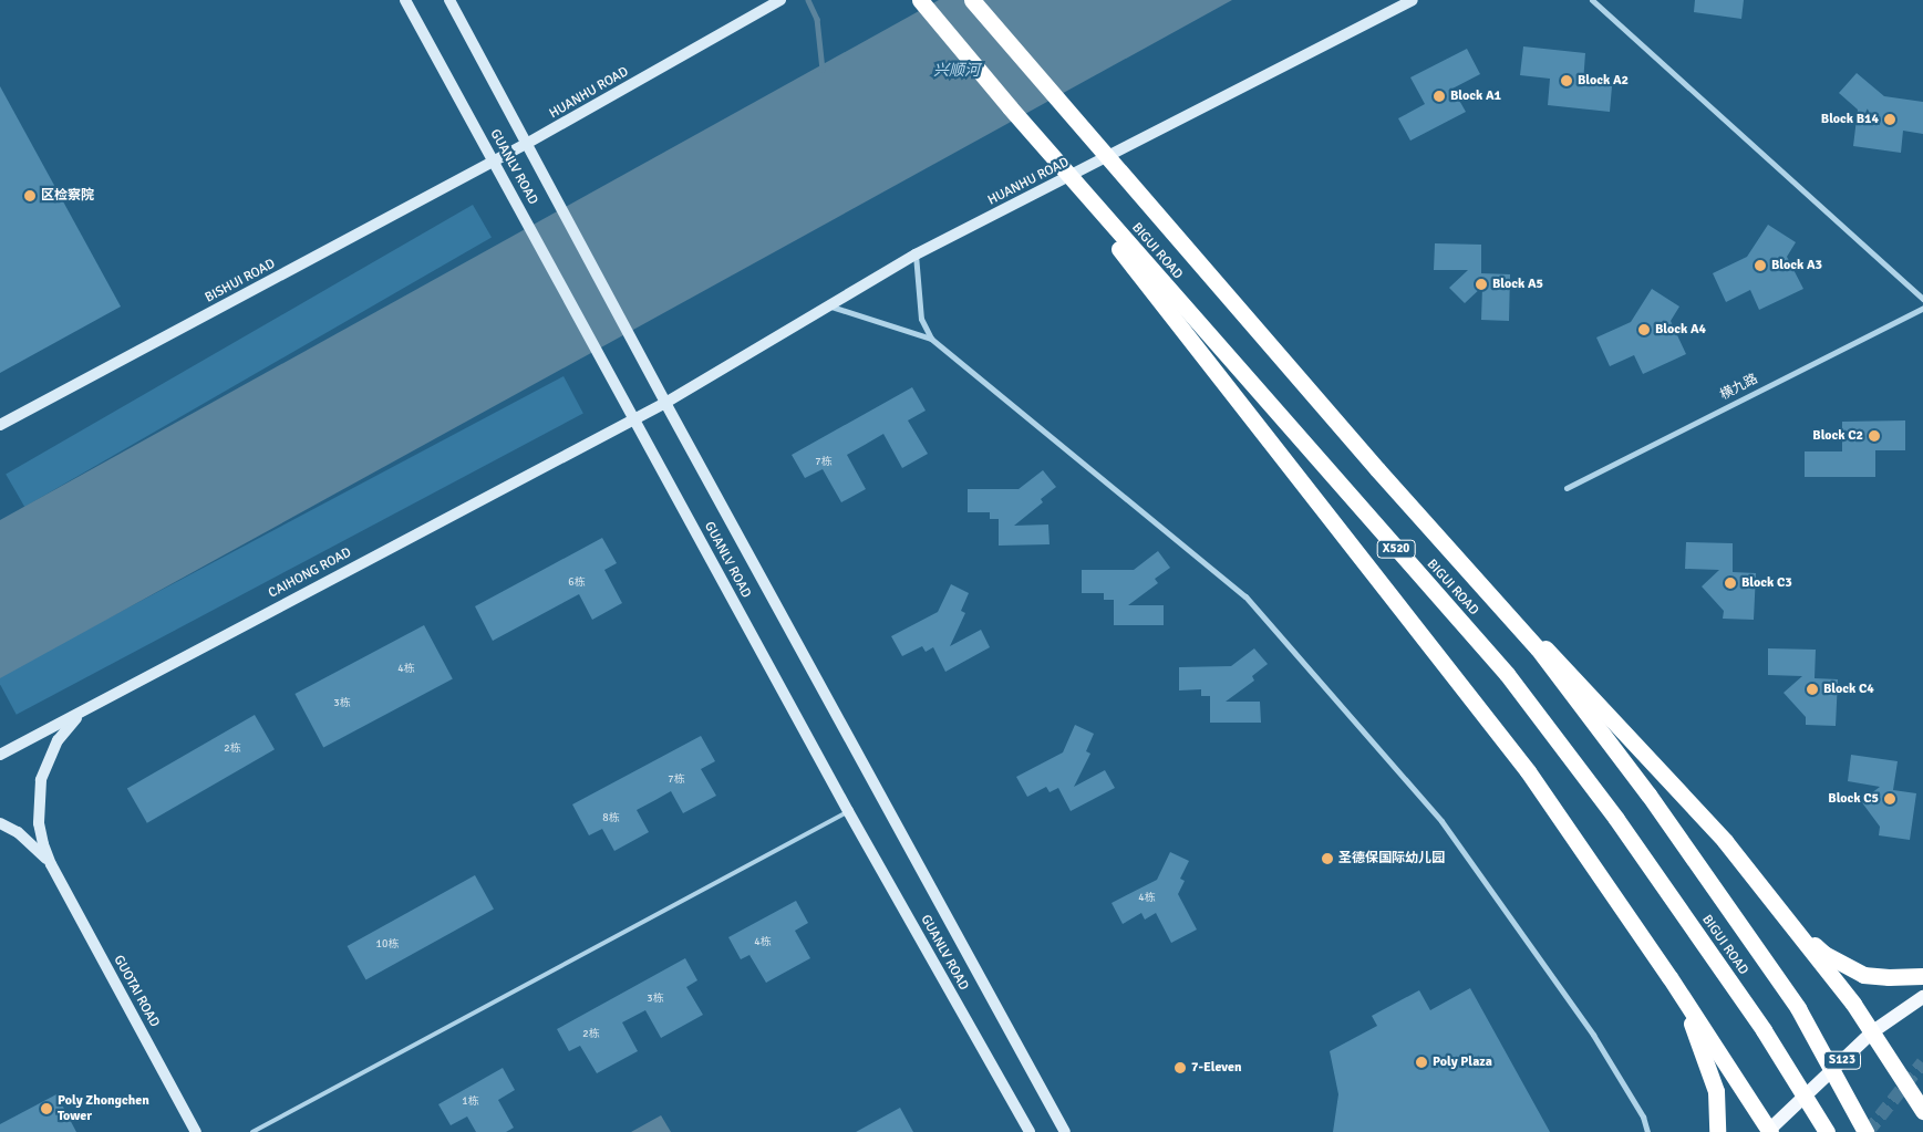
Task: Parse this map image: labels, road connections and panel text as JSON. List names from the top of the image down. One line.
{"streets":{"highway":["BIGUI ROAD","X520"],"main road":["HUANHU ROAD","GUANLV ROAD","BISHUI ROAD","CAIHONG ROAD","GUOTAI ROAD","S123"],"street":["横九路"]},"crossings":[["HUANHU ROAD","GUANLV ROAD"],["HUANHU ROAD","BISHUI ROAD"],["HUANHU ROAD","CAIHONG ROAD"],["GUANLV ROAD","BISHUI ROAD"],["GUANLV ROAD","CAIHONG ROAD"],["CAIHONG ROAD","GUOTAI ROAD"]],"water":["兴顺河"],"places":["Block A2","Block A1","Block B14","区检察院","Block A3","Block A5","Block A4","Block C2","Block C3","Block C4","Block C5","圣德保国际幼儿园","Poly Plaza","7-Eleven","Poly Zhongchen Tower"],"house_numbers":["7栋","6栋","4栋","3栋","2栋","7栋","8栋","4栋","4栋","10栋","3栋","2栋","1栋"]}
